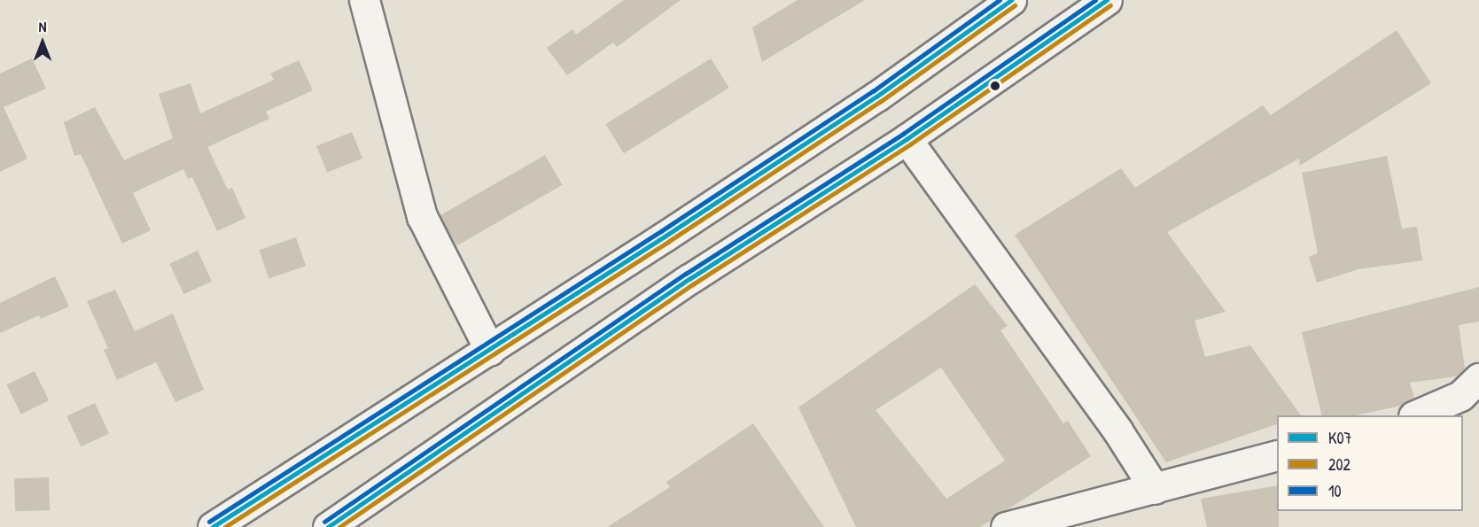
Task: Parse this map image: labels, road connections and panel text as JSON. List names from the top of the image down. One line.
{"lines":["transit line K07","transit line 10","transit line 202"],"legend":["K07","202","10"],"north":"top"}
